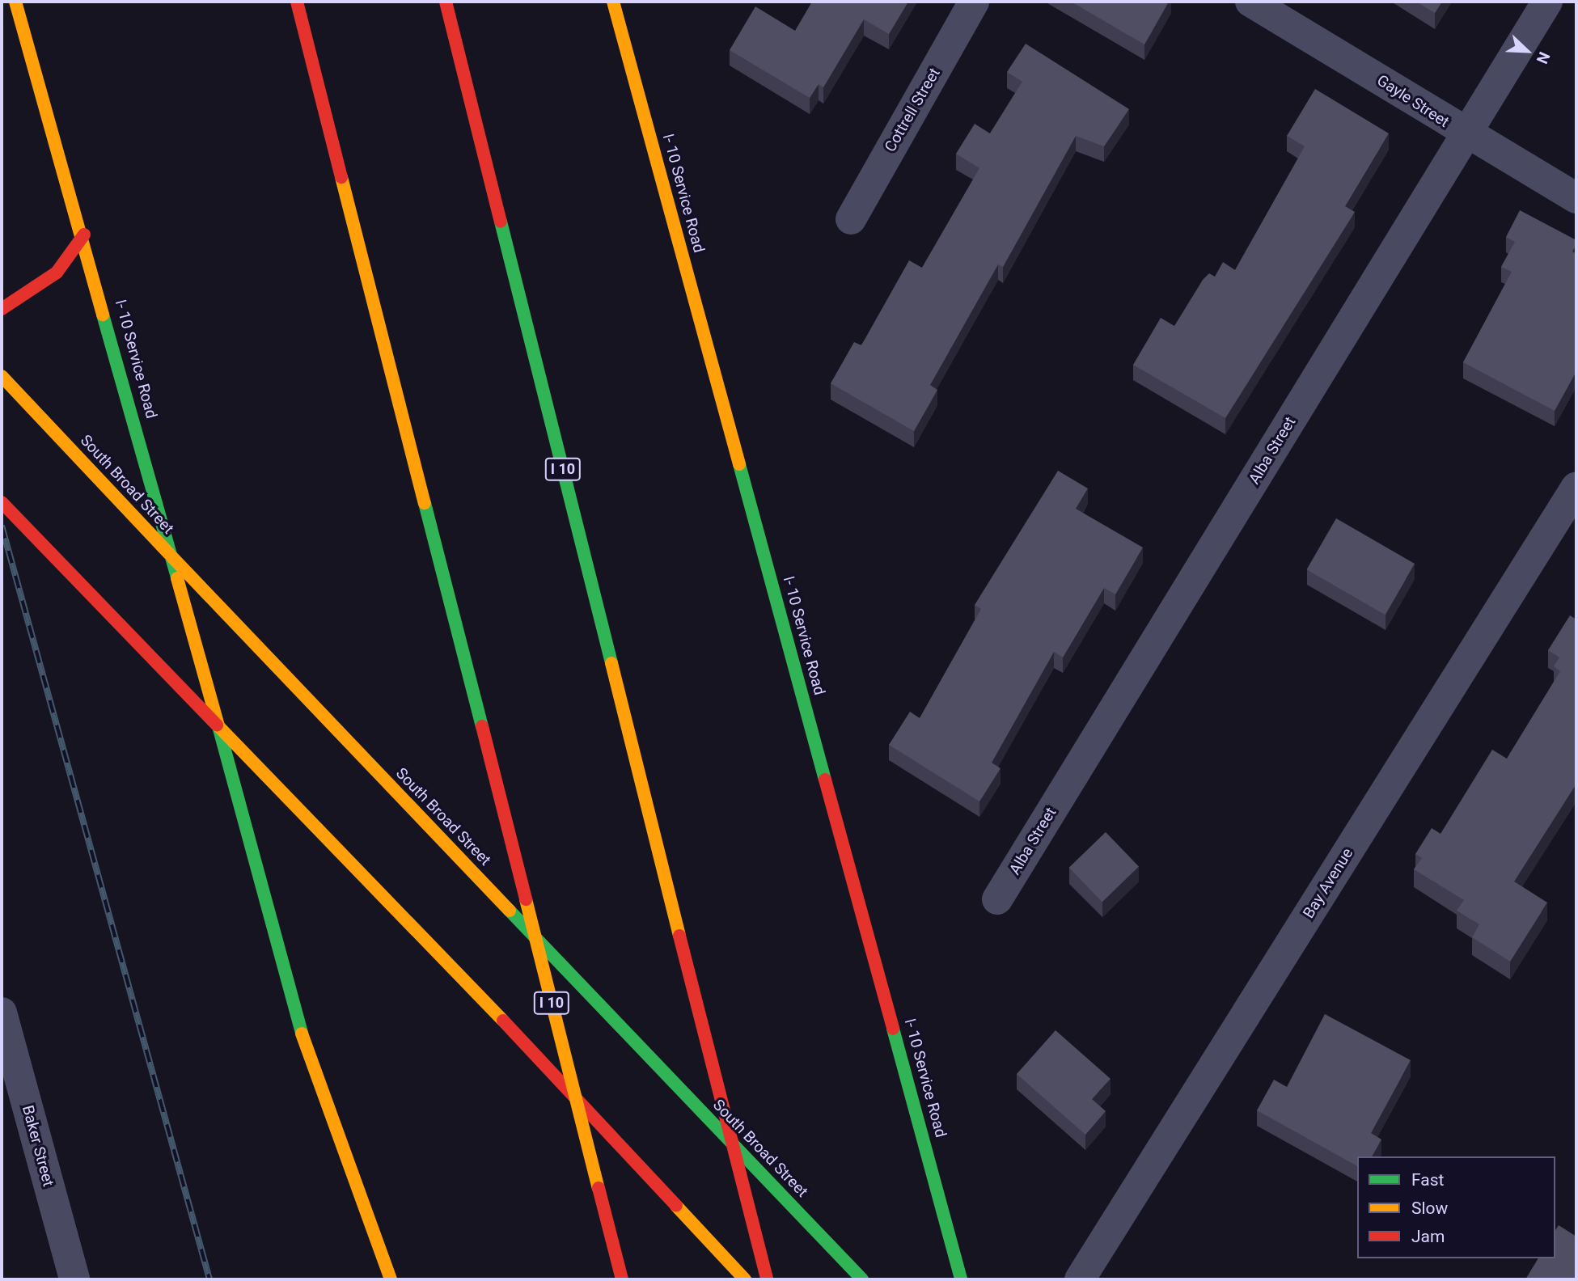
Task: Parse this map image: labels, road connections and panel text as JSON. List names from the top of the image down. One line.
{"streets":{"main road":["I- 10 Service Road","I 10","South Broad Street"],"street":["Gayle Street","Cottrell Street","Alba Street","Bay Avenue","Baker Street"]},"crossings":[["Gayle Street","Alba Street"],["I- 10 Service Road","South Broad Street"]],"legend":["Fast","Slow","Jam"],"north":"bottom right"}
